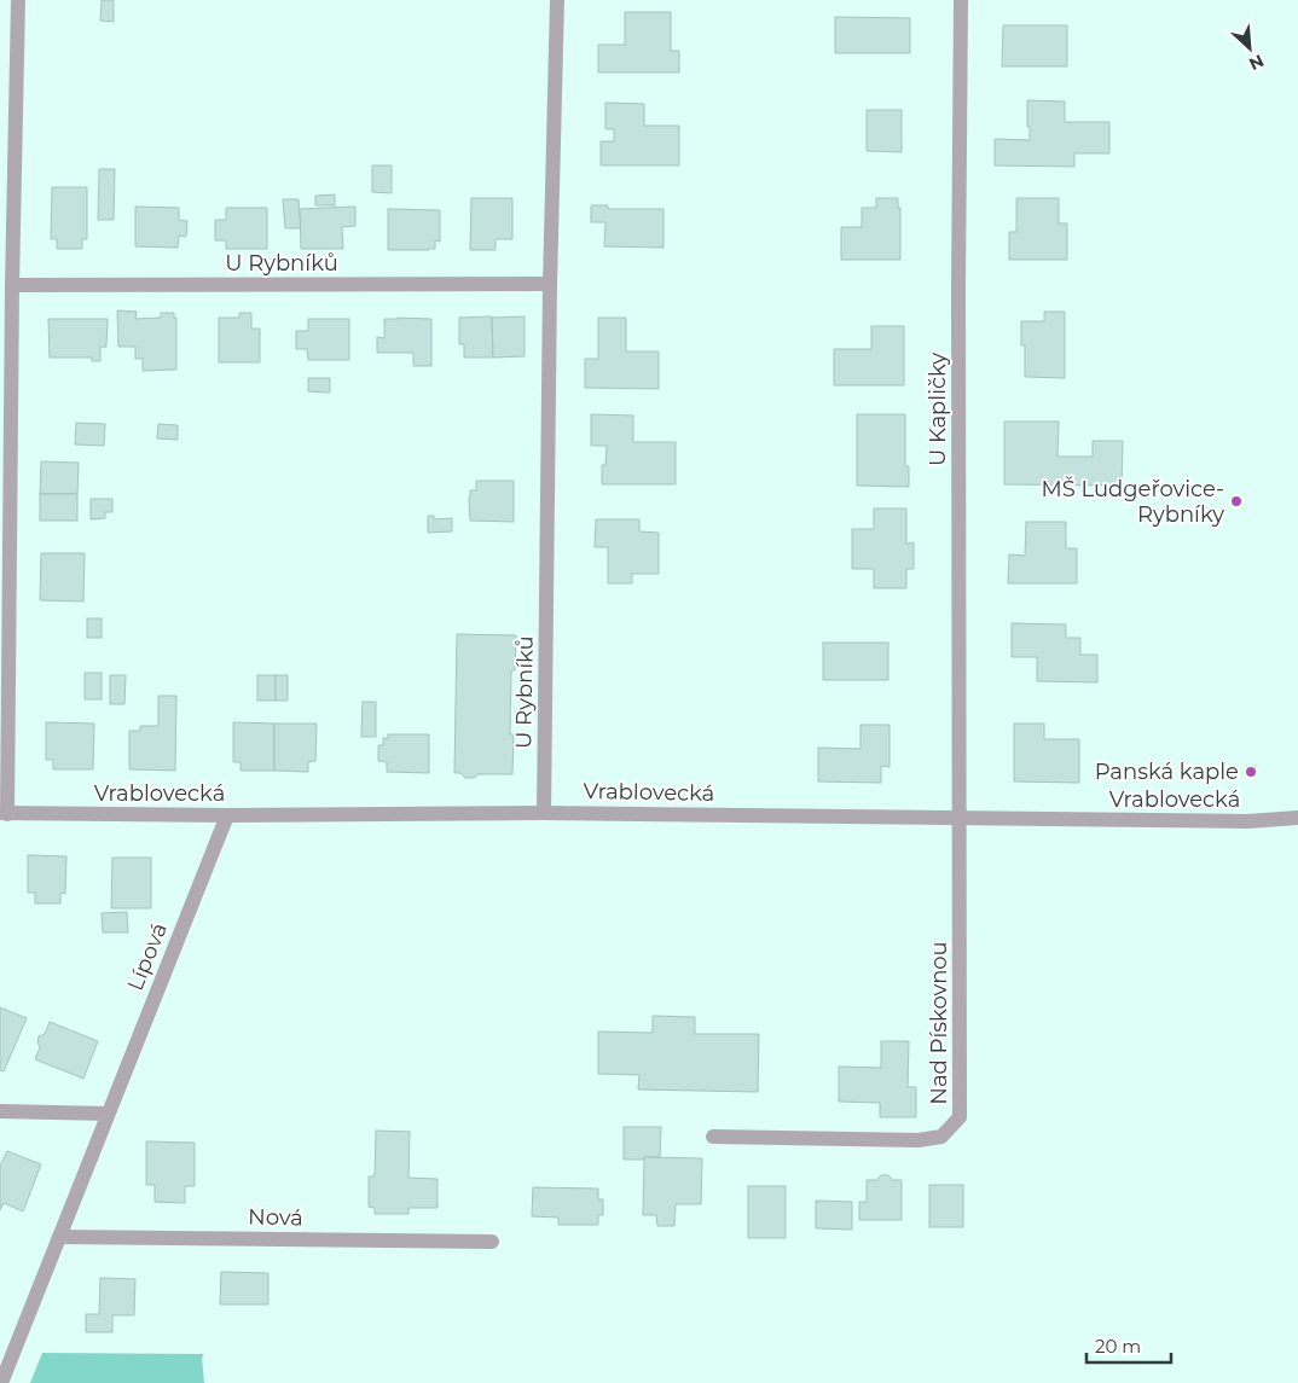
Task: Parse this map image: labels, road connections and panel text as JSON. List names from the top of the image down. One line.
{"streets":{"street":["U Rybníků","U Kapličky","Vrablovecká","Lípová","Nad Pískovnou","Nová"]},"crossings":[["U Rybníků","Vrablovecká"],["U Kapličky","Vrablovecká"],["U Kapličky","Nad Pískovnou"],["Vrablovecká","Lípová"],["Vrablovecká","Nad Pískovnou"],["Lípová","Nová"]],"places":["MŠ Ludgeřovice- Rybníky","Panská kaple"],"scale_bar":"20 m","north":"bottom right"}
